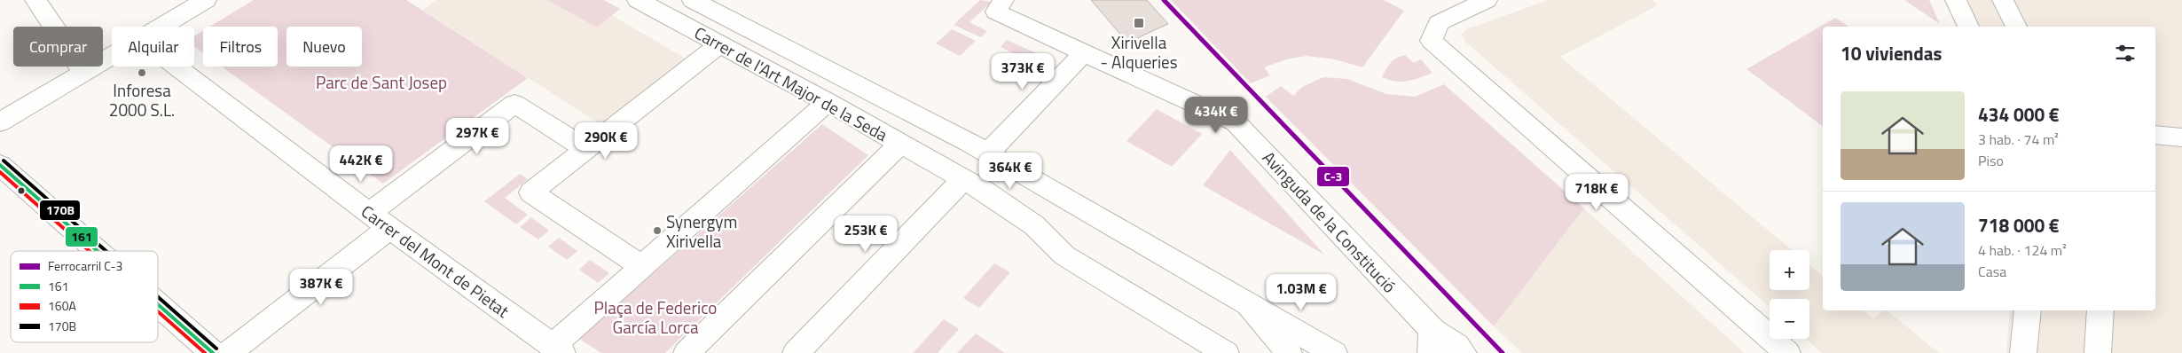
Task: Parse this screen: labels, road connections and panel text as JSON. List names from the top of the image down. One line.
{"streets":{"street":["Carrer de l'Art Major de la Seda","Avinguda de la Constitució","Carrer del Mont de Pietat"]},"parks":["Parc de Sant Josep","Plaça de Federico García Lorca"],"places":{"transit":["Xirivella - Alqueries"],"other":["Inforesa 2000 S.L.","Synergym Xirivella"]},"lines":["rail line C-3","transit line 170B","transit line 161","transit line 160A"],"legend":["Ferrocarril C-3","161","160A","170B"],"page":{"chip":["Comprar","Alquilar","Filtros","Nuevo"],"heading":"10 viviendas","price":["373K €","434K €","297K €","290K €","442K €","364K €","718K €","253K €","387K €","1.03M €"],"list":[{"name":"434 000 €","note":"3 hab. · 74 m² · Piso"},{"name":"718 000 €","note":"4 hab. · 124 m² · Casa"}],"map_buttons":["+","−"]}}
